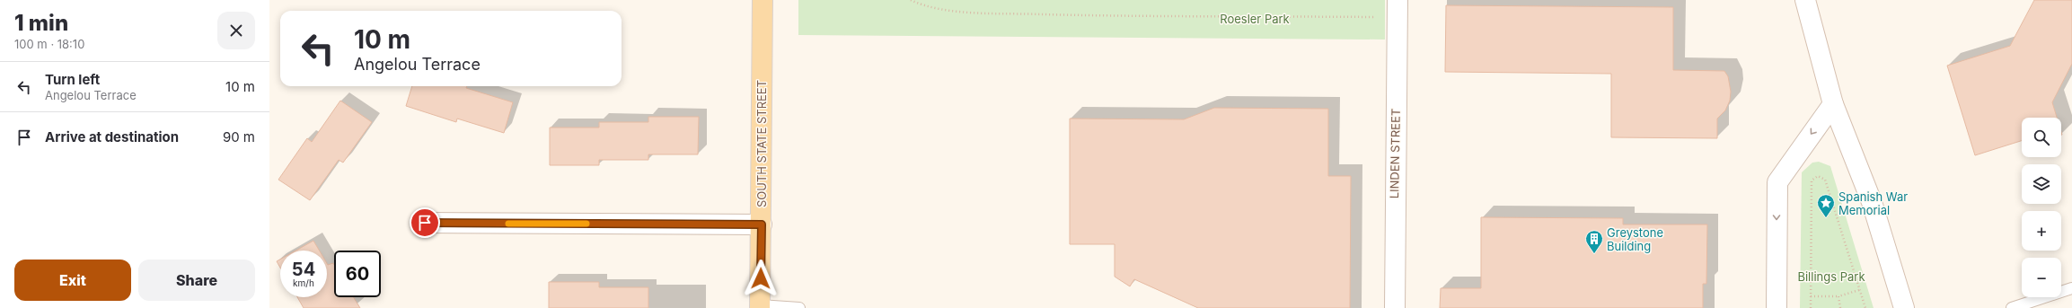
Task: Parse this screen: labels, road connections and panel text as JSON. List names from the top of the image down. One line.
{"streets":{"main road":["SOUTH STATE STREET"],"street":["LINDEN STREET"]},"parks":["Roesler Park","Billings Park"],"places":{"place":["Spanish War Memorial"],"building":["Greystone Building"]},"page":{"heading":["1 min","100 m · 18:10"],"turn":["10 m","Angelou Terrace"],"list":[{"name":"Turn left","note":"Angelou Terrace","value":"10 m"},{"name":"Arrive at destination","value":"90 m"}],"map_buttons":["+","−"],"speed":"54 km/h","limit":"60","buttons":["Exit","Share"]}}
